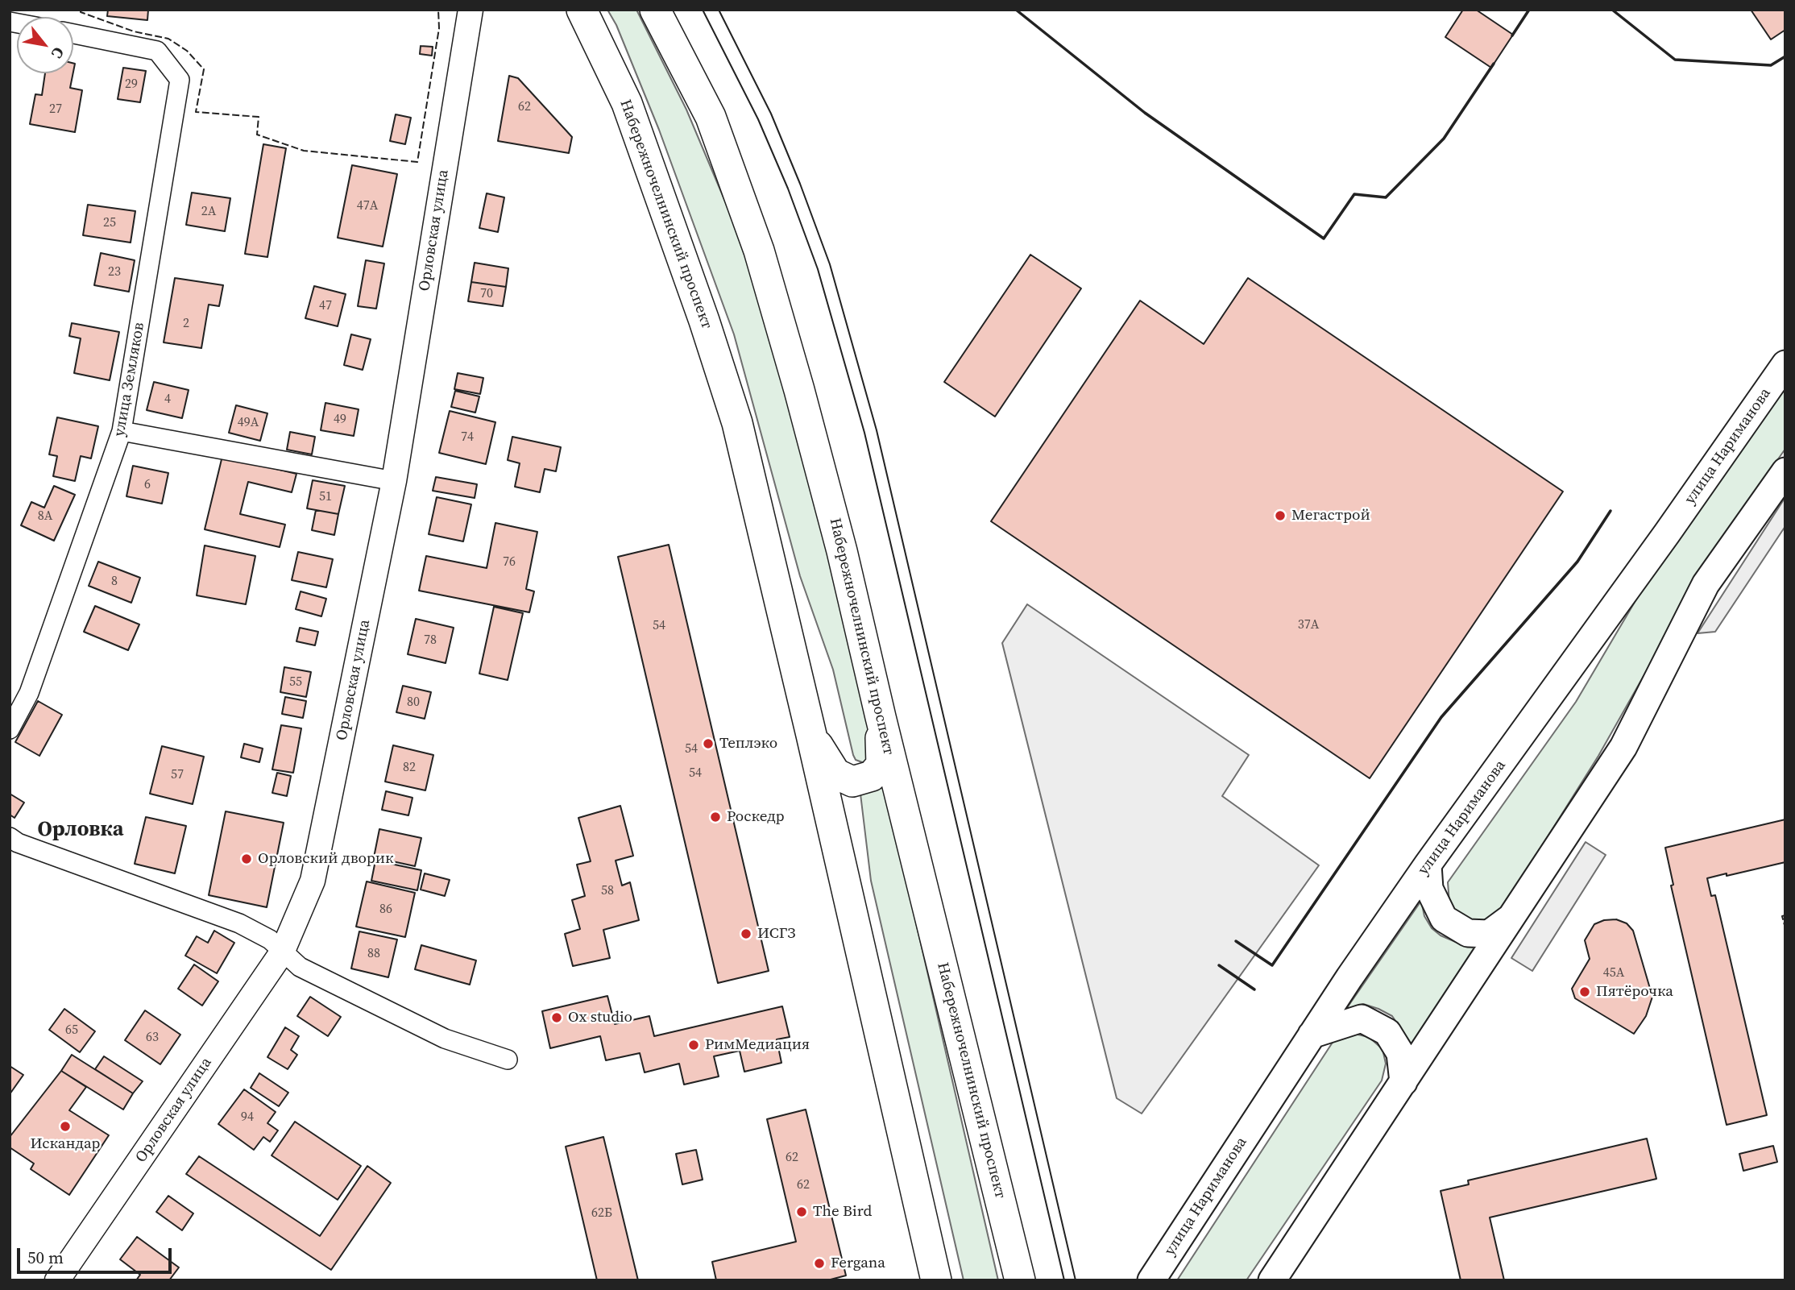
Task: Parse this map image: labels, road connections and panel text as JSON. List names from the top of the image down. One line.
{"streets":{"main road":["Набережночелнинский проспект","улица Нариманова"],"street":["Орловская улица","улица Земляков"]},"districts":["Орловка"],"places":["Мегастрой","Теплэко","Роскедр","Орловский дворик","ИСГЗ","Пятёрочка","Ox studio","РимМедиация","Искандар","The Bird","Fergana"],"house_numbers":["29","62","27","47А","2А","25","23","70","47","2","4","49","49А","74","6","51","8А","76","8","37А","54","78","55","80","54","82","54","57","58","86","88","45А","65","63","94","62","62","62Б"],"scale_bar":"50 m","north":"bottom right"}
